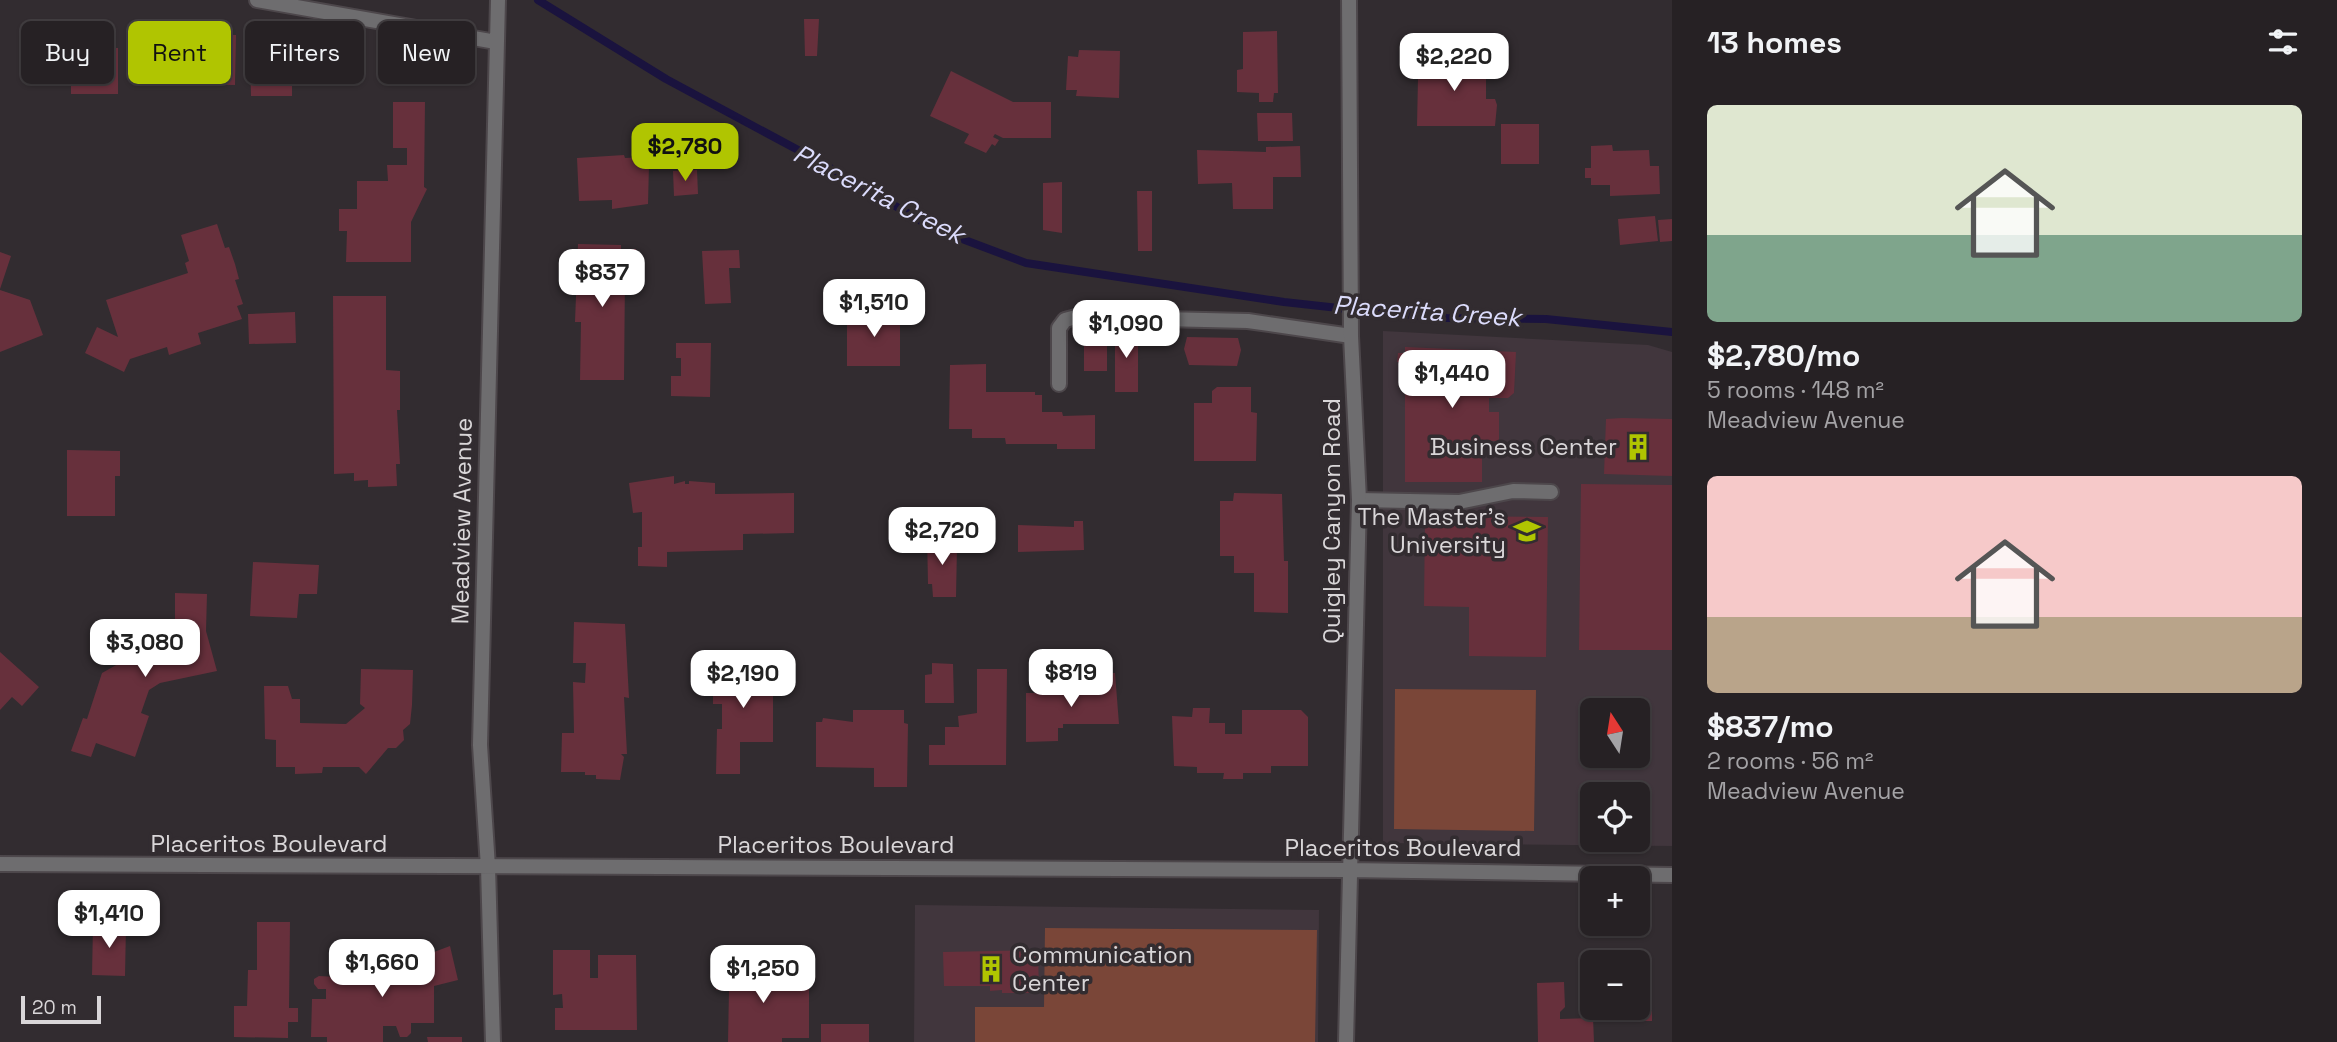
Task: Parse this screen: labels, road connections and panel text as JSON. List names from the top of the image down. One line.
{"streets":{"street":["Meadview Avenue","Quigley Canyon Road","Placeritos Boulevard"]},"crossings":[["Meadview Avenue","Placeritos Boulevard"],["Quigley Canyon Road","Placeritos Boulevard"]],"water":["Placerita Creek"],"places":{"building":["Business Center","Communication Center"],"school or university":["The Master's University"]},"scale_bar":"20 m","north":"top","page":{"heading":"13 homes","chip":["Buy","Rent","Filters","New"],"price":["$2,220","$2,780","$837","$1,510","$1,090","$1,440","$2,720","$3,080","$819","$2,190","$1,410","$1,660","$1,250"],"list":[{"name":"$2,780/mo","note":"5 rooms · 148 m² · Meadview Avenue"},{"name":"$837/mo","note":"2 rooms · 56 m² · Meadview Avenue"}],"map_buttons":["+","−"],"scale":"20 m"}}
